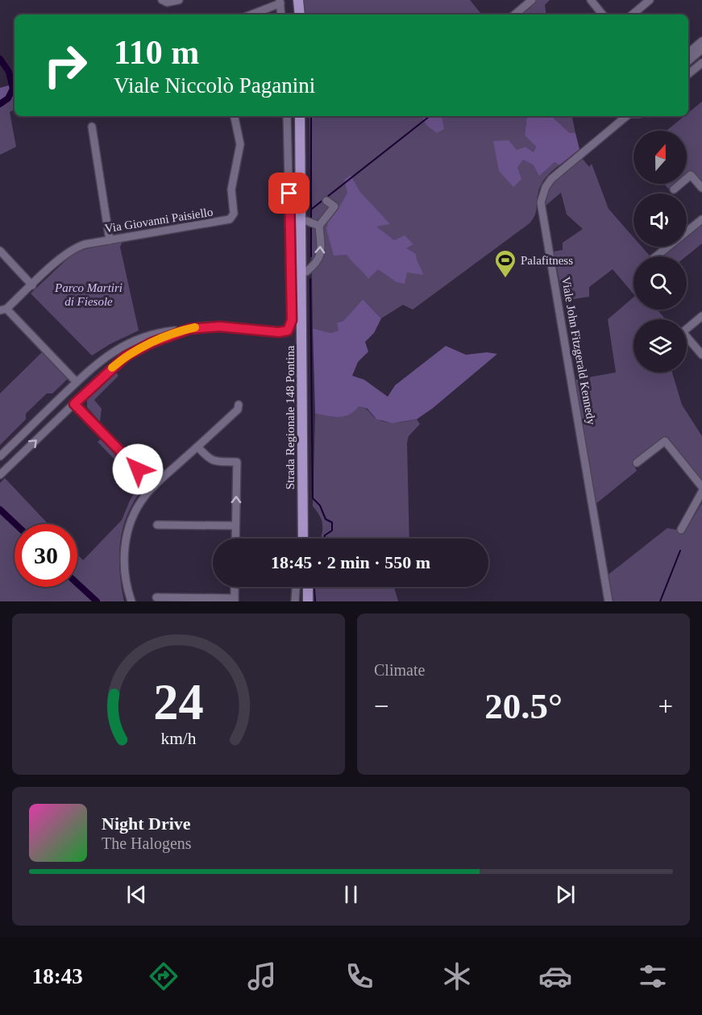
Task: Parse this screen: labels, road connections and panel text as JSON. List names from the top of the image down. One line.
{"streets":{"main road":["Strada Regionale 148 Pontina"],"street":["Via Giovanni Paisiello","Viale John Fitzgerald Kennedy"]},"parks":["Parco Martiri di Fiesole"],"places":{"sports":["Palafitness"]},"north":"top","page":{"turn":["110 m","Viale Niccolò Paganini"],"limit":"30","trip":"18:45 · 2 min · 550 m","tile":"Climate","heat":["−","20.5°","+"],"song":["Night Drive","The Halogens"],"tabs":"18:43","gauge":["24","km/h"]}}
